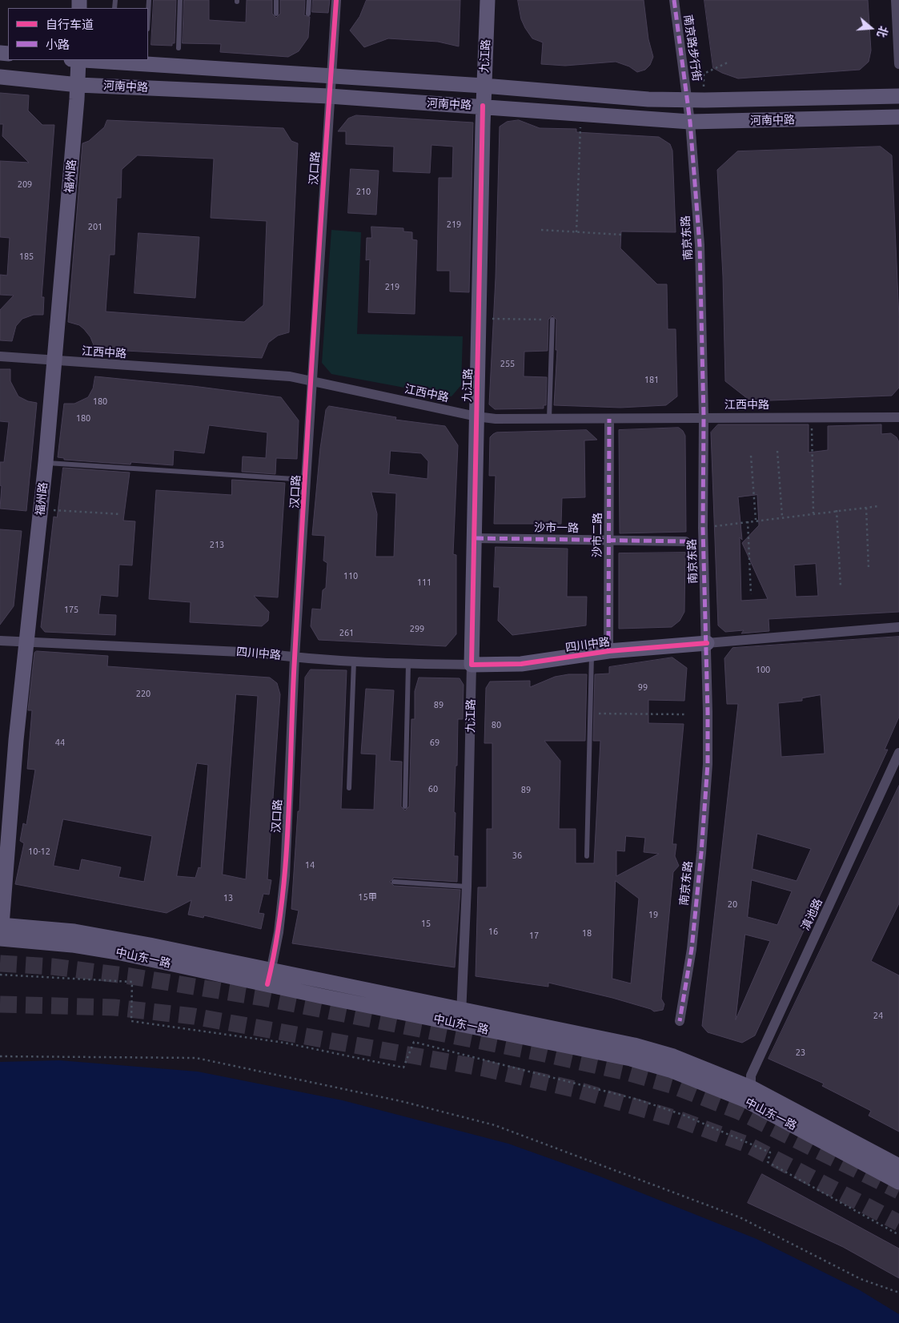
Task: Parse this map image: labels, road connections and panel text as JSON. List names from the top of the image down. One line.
{"streets":{"main road":["九江路","河南中路","福州路","四川中路","中山东一路"],"street":["南京路步行街","汉口路","南京东路","江西中路","沙市一路","沙市二路","滇池路"]},"crossings":[["南京路步行街","河南中路"],["南京路步行街","南京东路"],["九江路","河南中路"],["九江路","江西中路"],["九江路","沙市一路"],["九江路","四川中路"],["九江路","中山东一路"],["河南中路","汉口路"],["河南中路","福州路"],["河南中路","南京东路"],["汉口路","江西中路"],["汉口路","四川中路"],["汉口路","中山东一路"],["福州路","江西中路"],["福州路","四川中路"],["福州路","中山东一路"],["南京东路","江西中路"],["南京东路","四川中路"],["江西中路","沙市二路"],["沙市一路","沙市二路"],["沙市二路","四川中路"],["滇池路","中山东一路"]],"house_numbers":["209","210","219","201","185","219","255","181","180","180","213","110","111","175","299","261","100","99","220","89","80","44","69","60","89","10-12","36","14","15甲","13","20","19","15","16","18","17","24","23"],"legend":["自行车道","小路"],"north":"right"}
